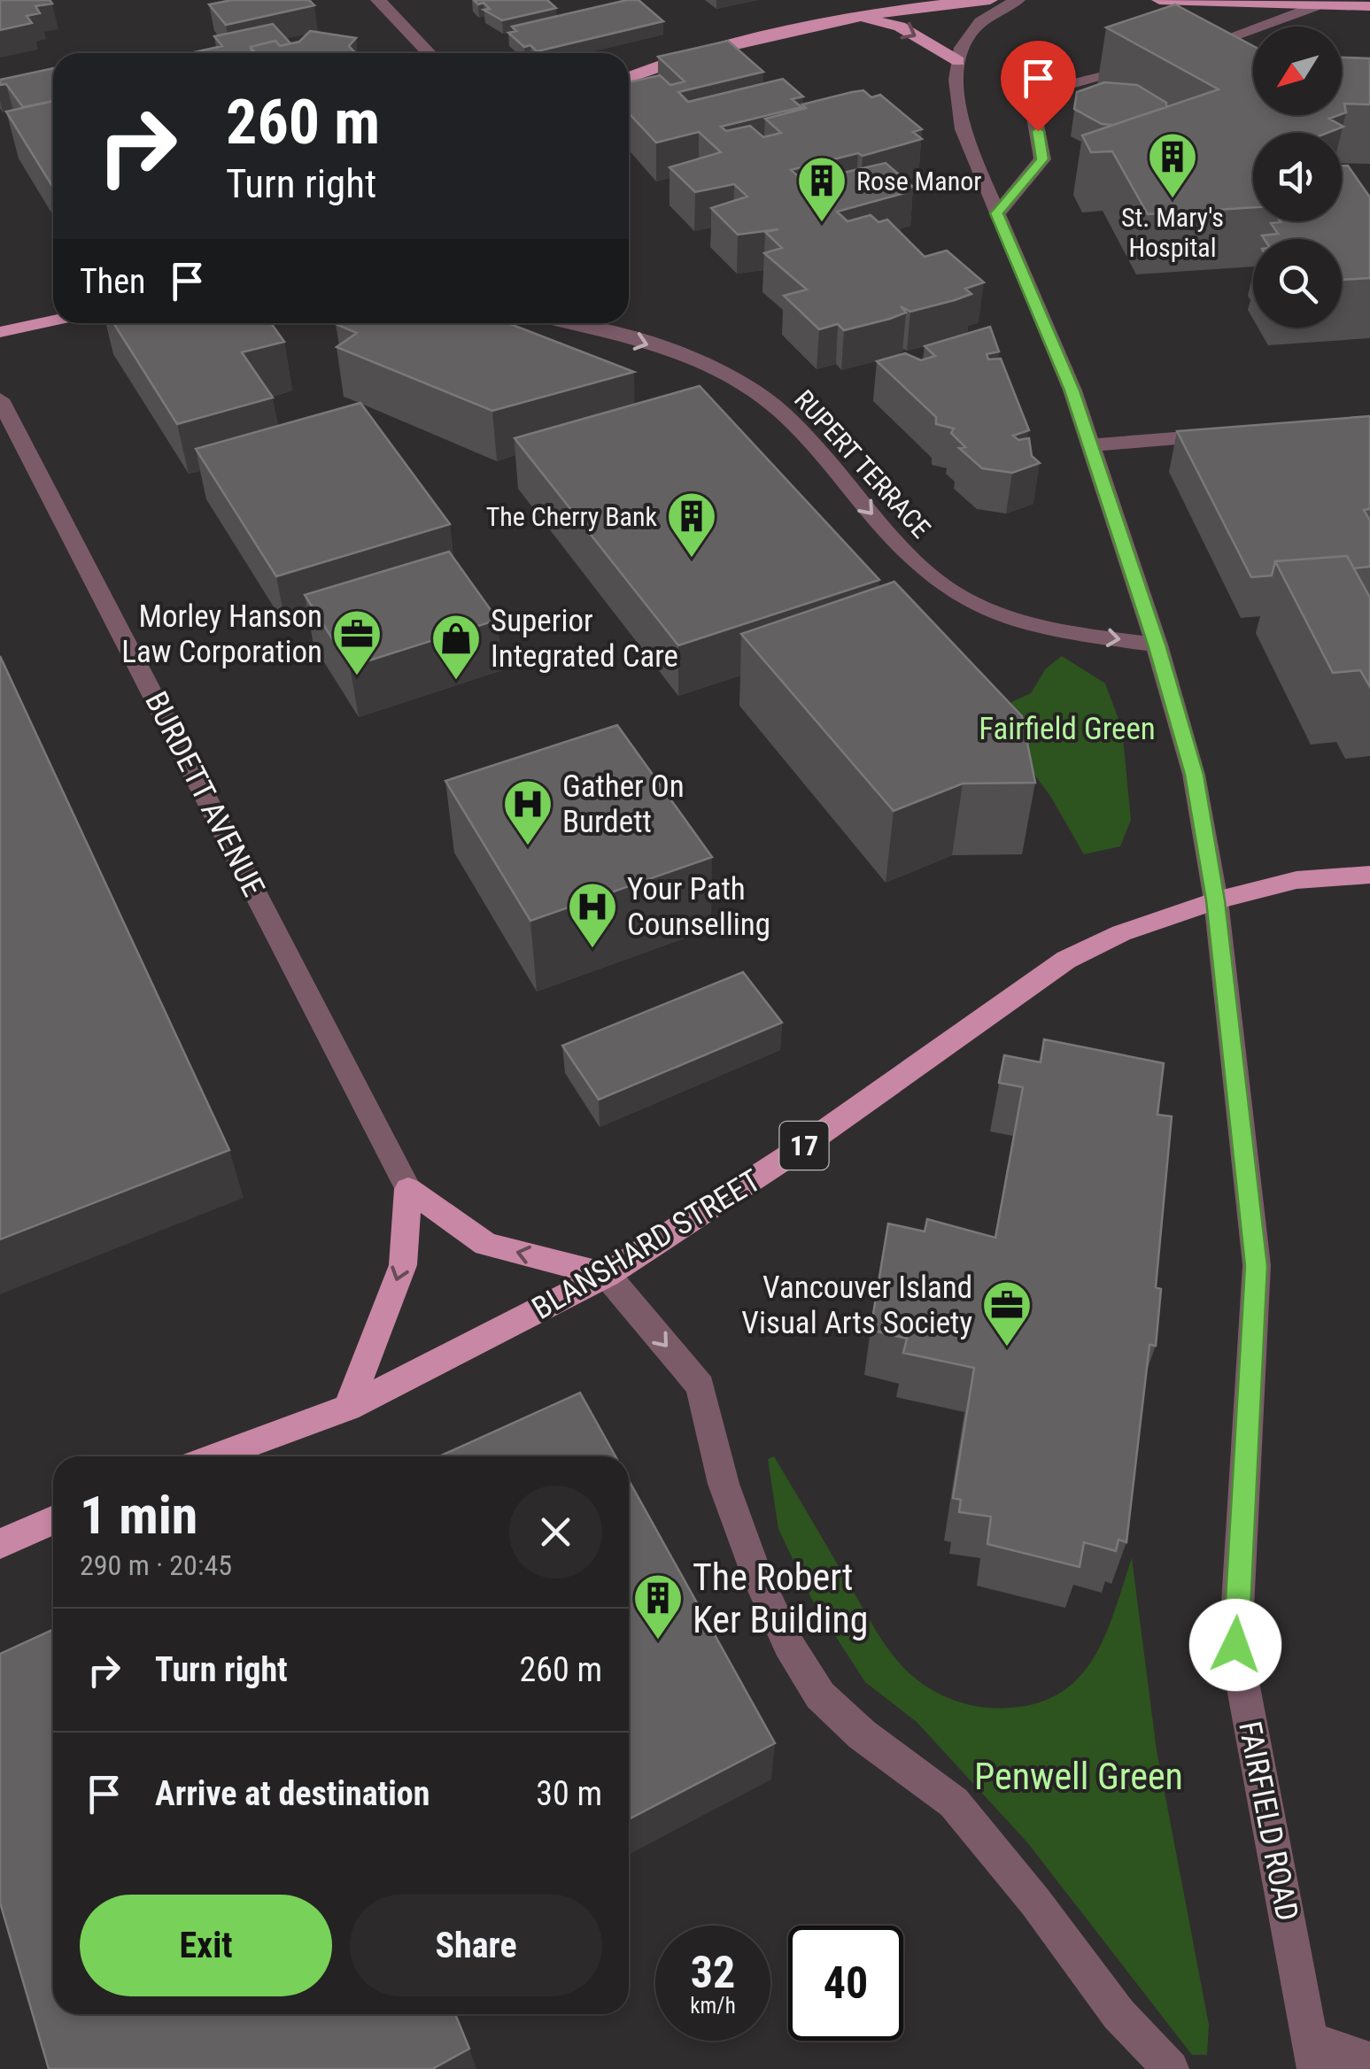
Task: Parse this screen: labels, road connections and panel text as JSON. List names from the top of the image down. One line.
{"streets":{"main road":["17","BLANSHARD STREET"],"street":["RUPERT TERRACE","BURDETT AVENUE","FAIRFIELD ROAD"]},"crossings":[["RUPERT TERRACE","FAIRFIELD ROAD"],["BLANSHARD STREET","FAIRFIELD ROAD"]],"one_way":["RUPERT TERRACE"],"parks":["Fairfield Green","Penwell Green"],"places":{"building":["St. Mary's Hospital","Rose Manor","The Cherry Bank","The Robert Ker Building"],"office":["Morley Hanson Law Corporation","Vancouver Island Visual Arts Society"],"shop":["Superior Integrated Care"],"hospital":["Gather On Burdett","Your Path Counselling"]},"north":"bottom left","page":{"turn":["260 m","Turn right"],"then":"Then","heading":["1 min","290 m · 20:45"],"list":[{"name":"Turn right","value":"260 m"},{"name":"Arrive at destination","value":"30 m"}],"buttons":["Exit","Share"],"speed":"32 km/h","limit":"40"}}
